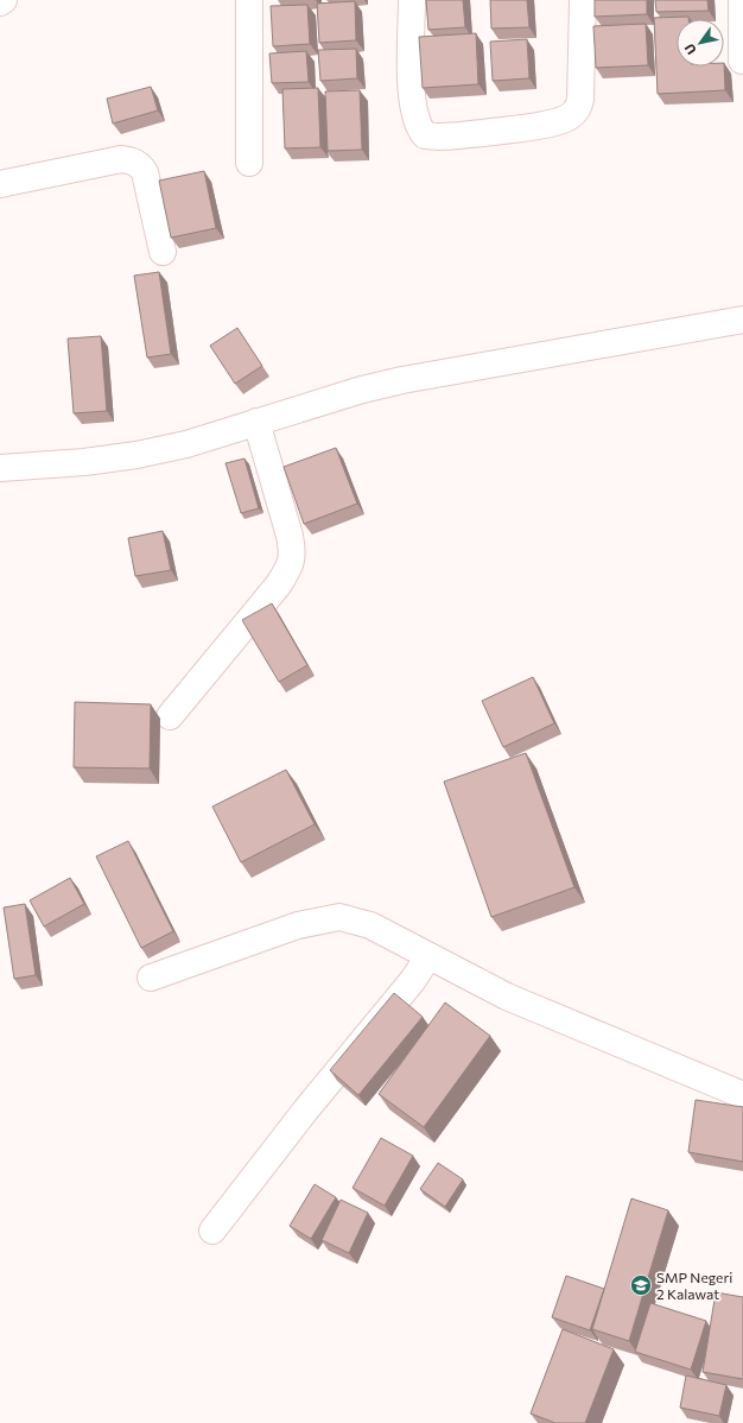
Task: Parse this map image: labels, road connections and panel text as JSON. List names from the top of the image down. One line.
{"places":{"school or university":["SMP Negeri 2 Kalawat"]},"north":"bottom left"}
